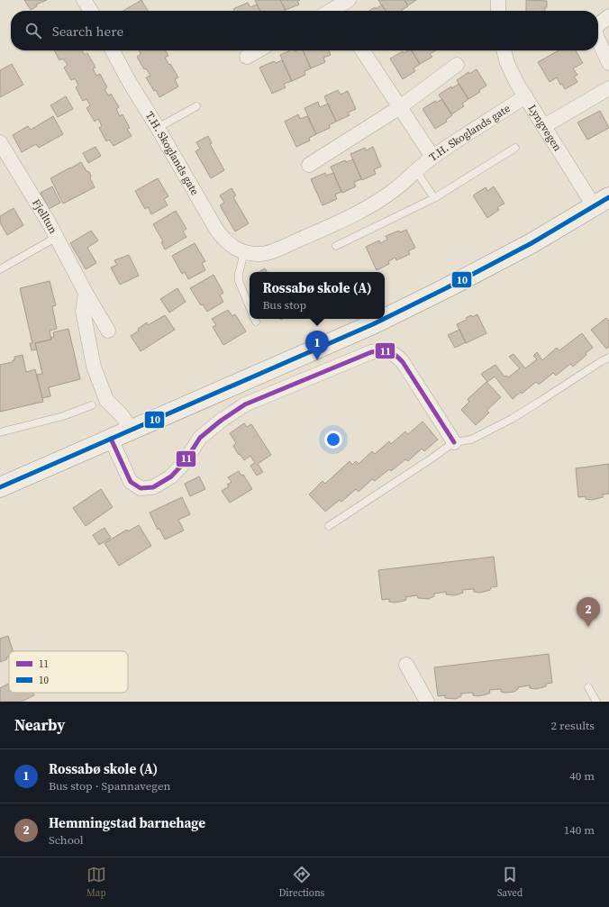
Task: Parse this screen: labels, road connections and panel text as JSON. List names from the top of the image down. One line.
{"streets":{"street":["Lyngvegen","T.H. Skoglands gate","Fjelltun"]},"crossings":[["Lyngvegen","T.H. Skoglands gate"]],"lines":["transit line 10","transit line 11"],"legend":["11","10"],"page":{"search":"Search here","popup":["Rossabø skole (A)","Bus stop"],"pins":["1","2"],"heading":["Nearby","2 results"],"list":[{"mark":"1","name":"Rossabø skole (A)","note":"Bus stop · Spannavegen","value":"40 m"},{"mark":"2","name":"Hemmingstad barnehage","note":"School","value":"140 m"}],"nav":["Map","Directions","Saved"]}}
